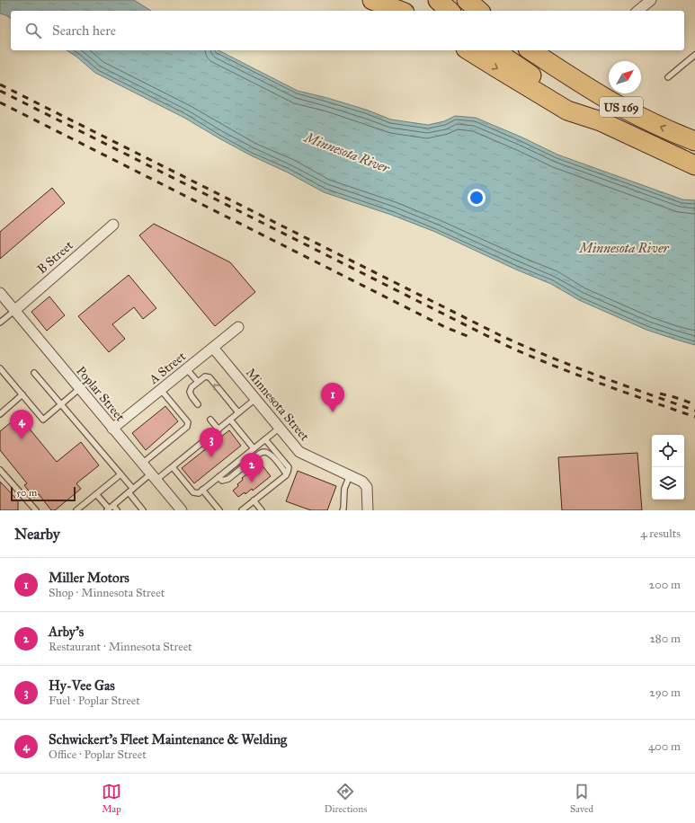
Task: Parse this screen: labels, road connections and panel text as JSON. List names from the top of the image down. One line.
{"streets":{"highway":["US 169"],"street":["B Street","A Street","Poplar Street","Minnesota Street"]},"crossings":[["B Street","Poplar Street"],["A Street","Poplar Street"],["A Street","Minnesota Street"]],"water":["Minnesota River"],"scale_bar":"50 m","north":"top right","page":{"search":"Search here","pins":["1","4","3","2"],"scale":"50 m","heading":["Nearby","4 results"],"list":[{"mark":"1","name":"Miller Motors","note":"Shop · Minnesota Street","value":"200 m"},{"mark":"2","name":"Arby's","note":"Restaurant · Minnesota Street","value":"280 m"},{"mark":"3","name":"Hy-Vee Gas","note":"Fuel · Poplar Street","value":"290 m"},{"mark":"4","name":"Schwickert's Fleet Maintenance & Welding","note":"Office · Poplar Street","value":"400 m"}],"nav":["Map","Directions","Saved"]}}
